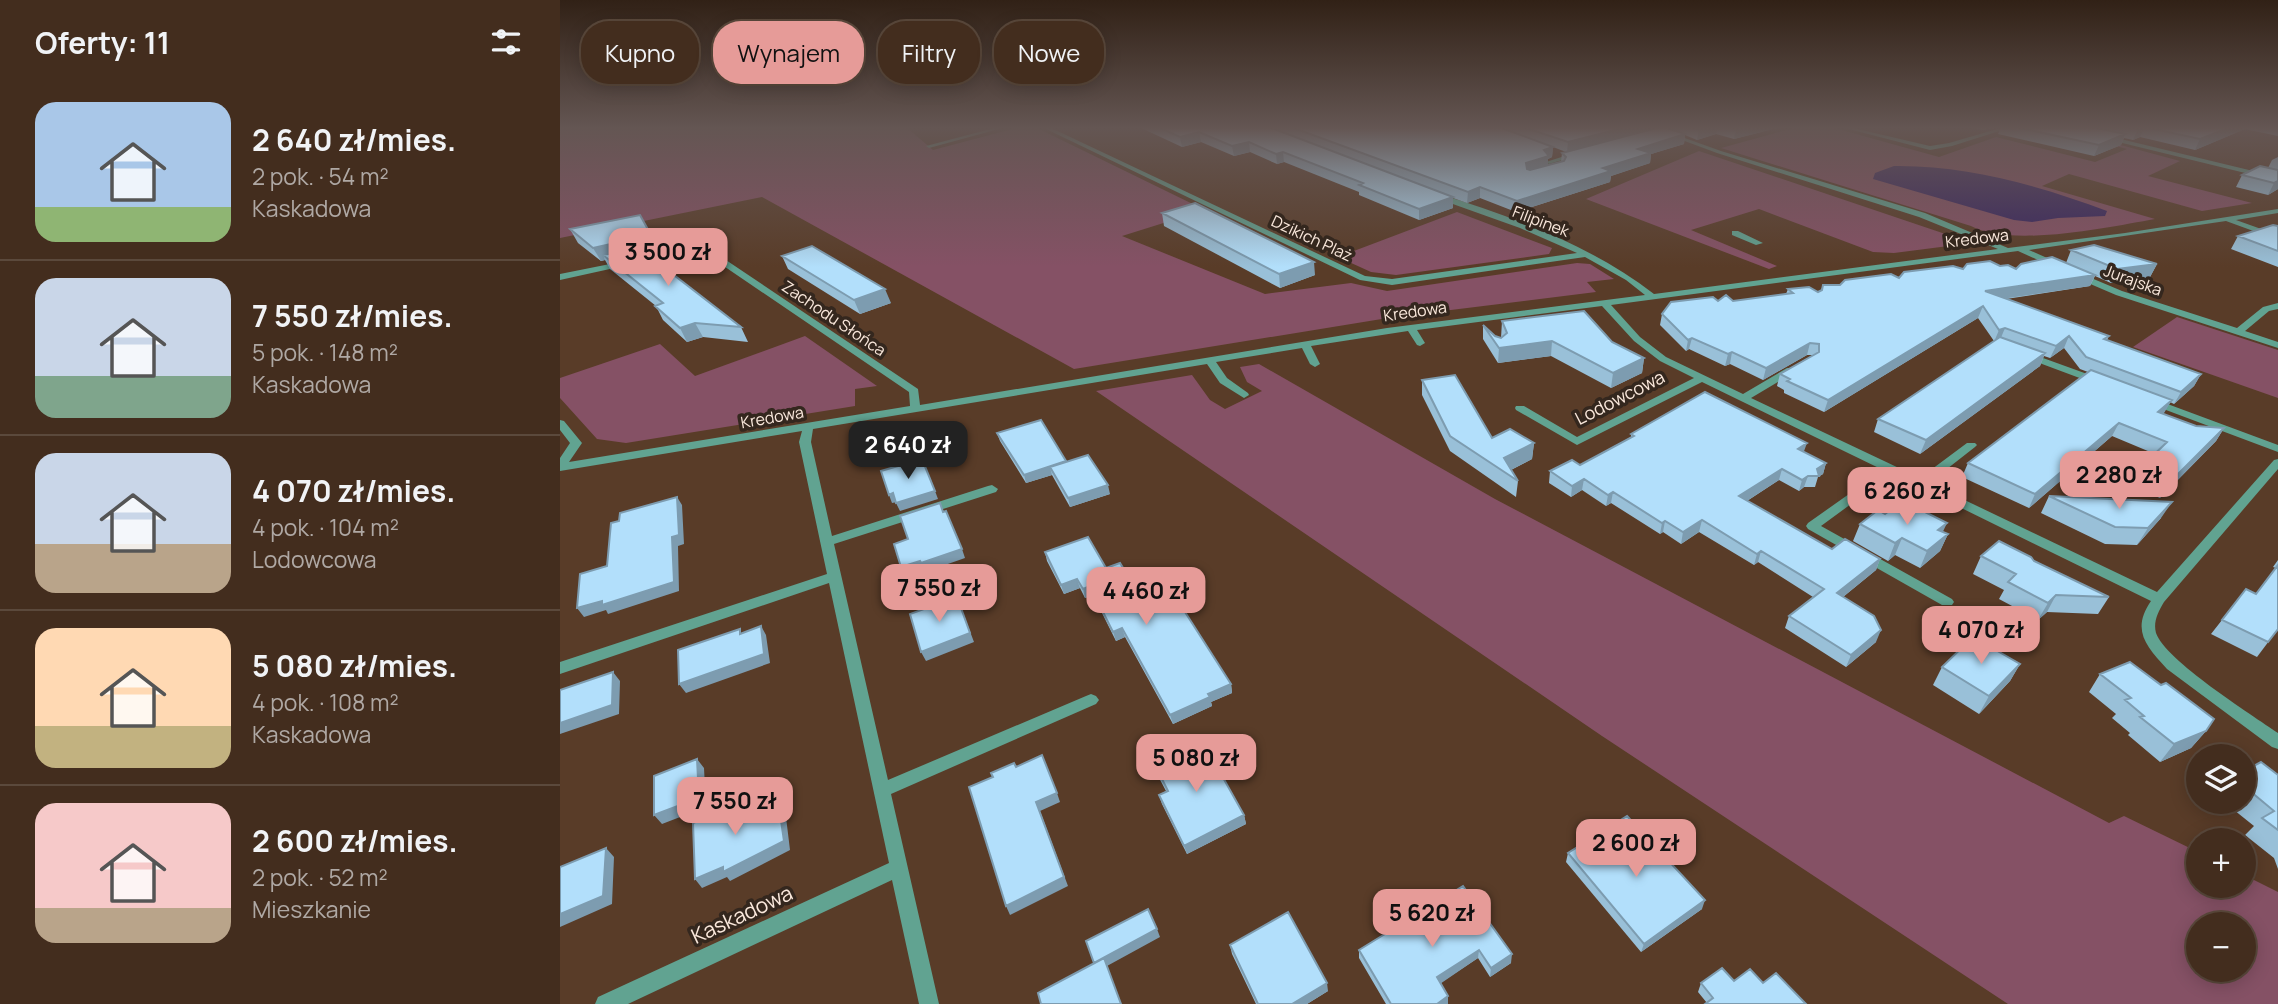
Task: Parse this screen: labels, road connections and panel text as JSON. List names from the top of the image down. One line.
{"streets":{"street":["Filipinek","Dzikich Plaż","Kredowa","Jurajska","Zachodu Słońca","Lodowcowa","Kaskadowa"]},"crossings":[["Filipinek","Dzikich Plaż"],["Filipinek","Kredowa"],["Kredowa","Jurajska"],["Kredowa","Zachodu Słońca"],["Kredowa","Lodowcowa"]],"page":{"heading":"Oferty: 11","chip":["Kupno","Wynajem","Filtry","Nowe"],"list":[{"name":"2 640 zł/mies.","note":"2 pok. · 54 m² · Kaskadowa"},{"name":"7 550 zł/mies.","note":"5 pok. · 148 m² · Kaskadowa"},{"name":"4 070 zł/mies.","note":"4 pok. · 104 m² · Lodowcowa"},{"name":"5 080 zł/mies.","note":"4 pok. · 108 m² · Kaskadowa"},{"name":"2 600 zł/mies.","note":"2 pok. · 52 m² · Mieszkanie"}],"price":["3 500 zł","2 640 zł","2 280 zł","6 260 zł","7 550 zł","4 460 zł","4 070 zł","5 080 zł","7 550 zł","2 600 zł","5 620 zł"],"map_buttons":["+","−"]}}
